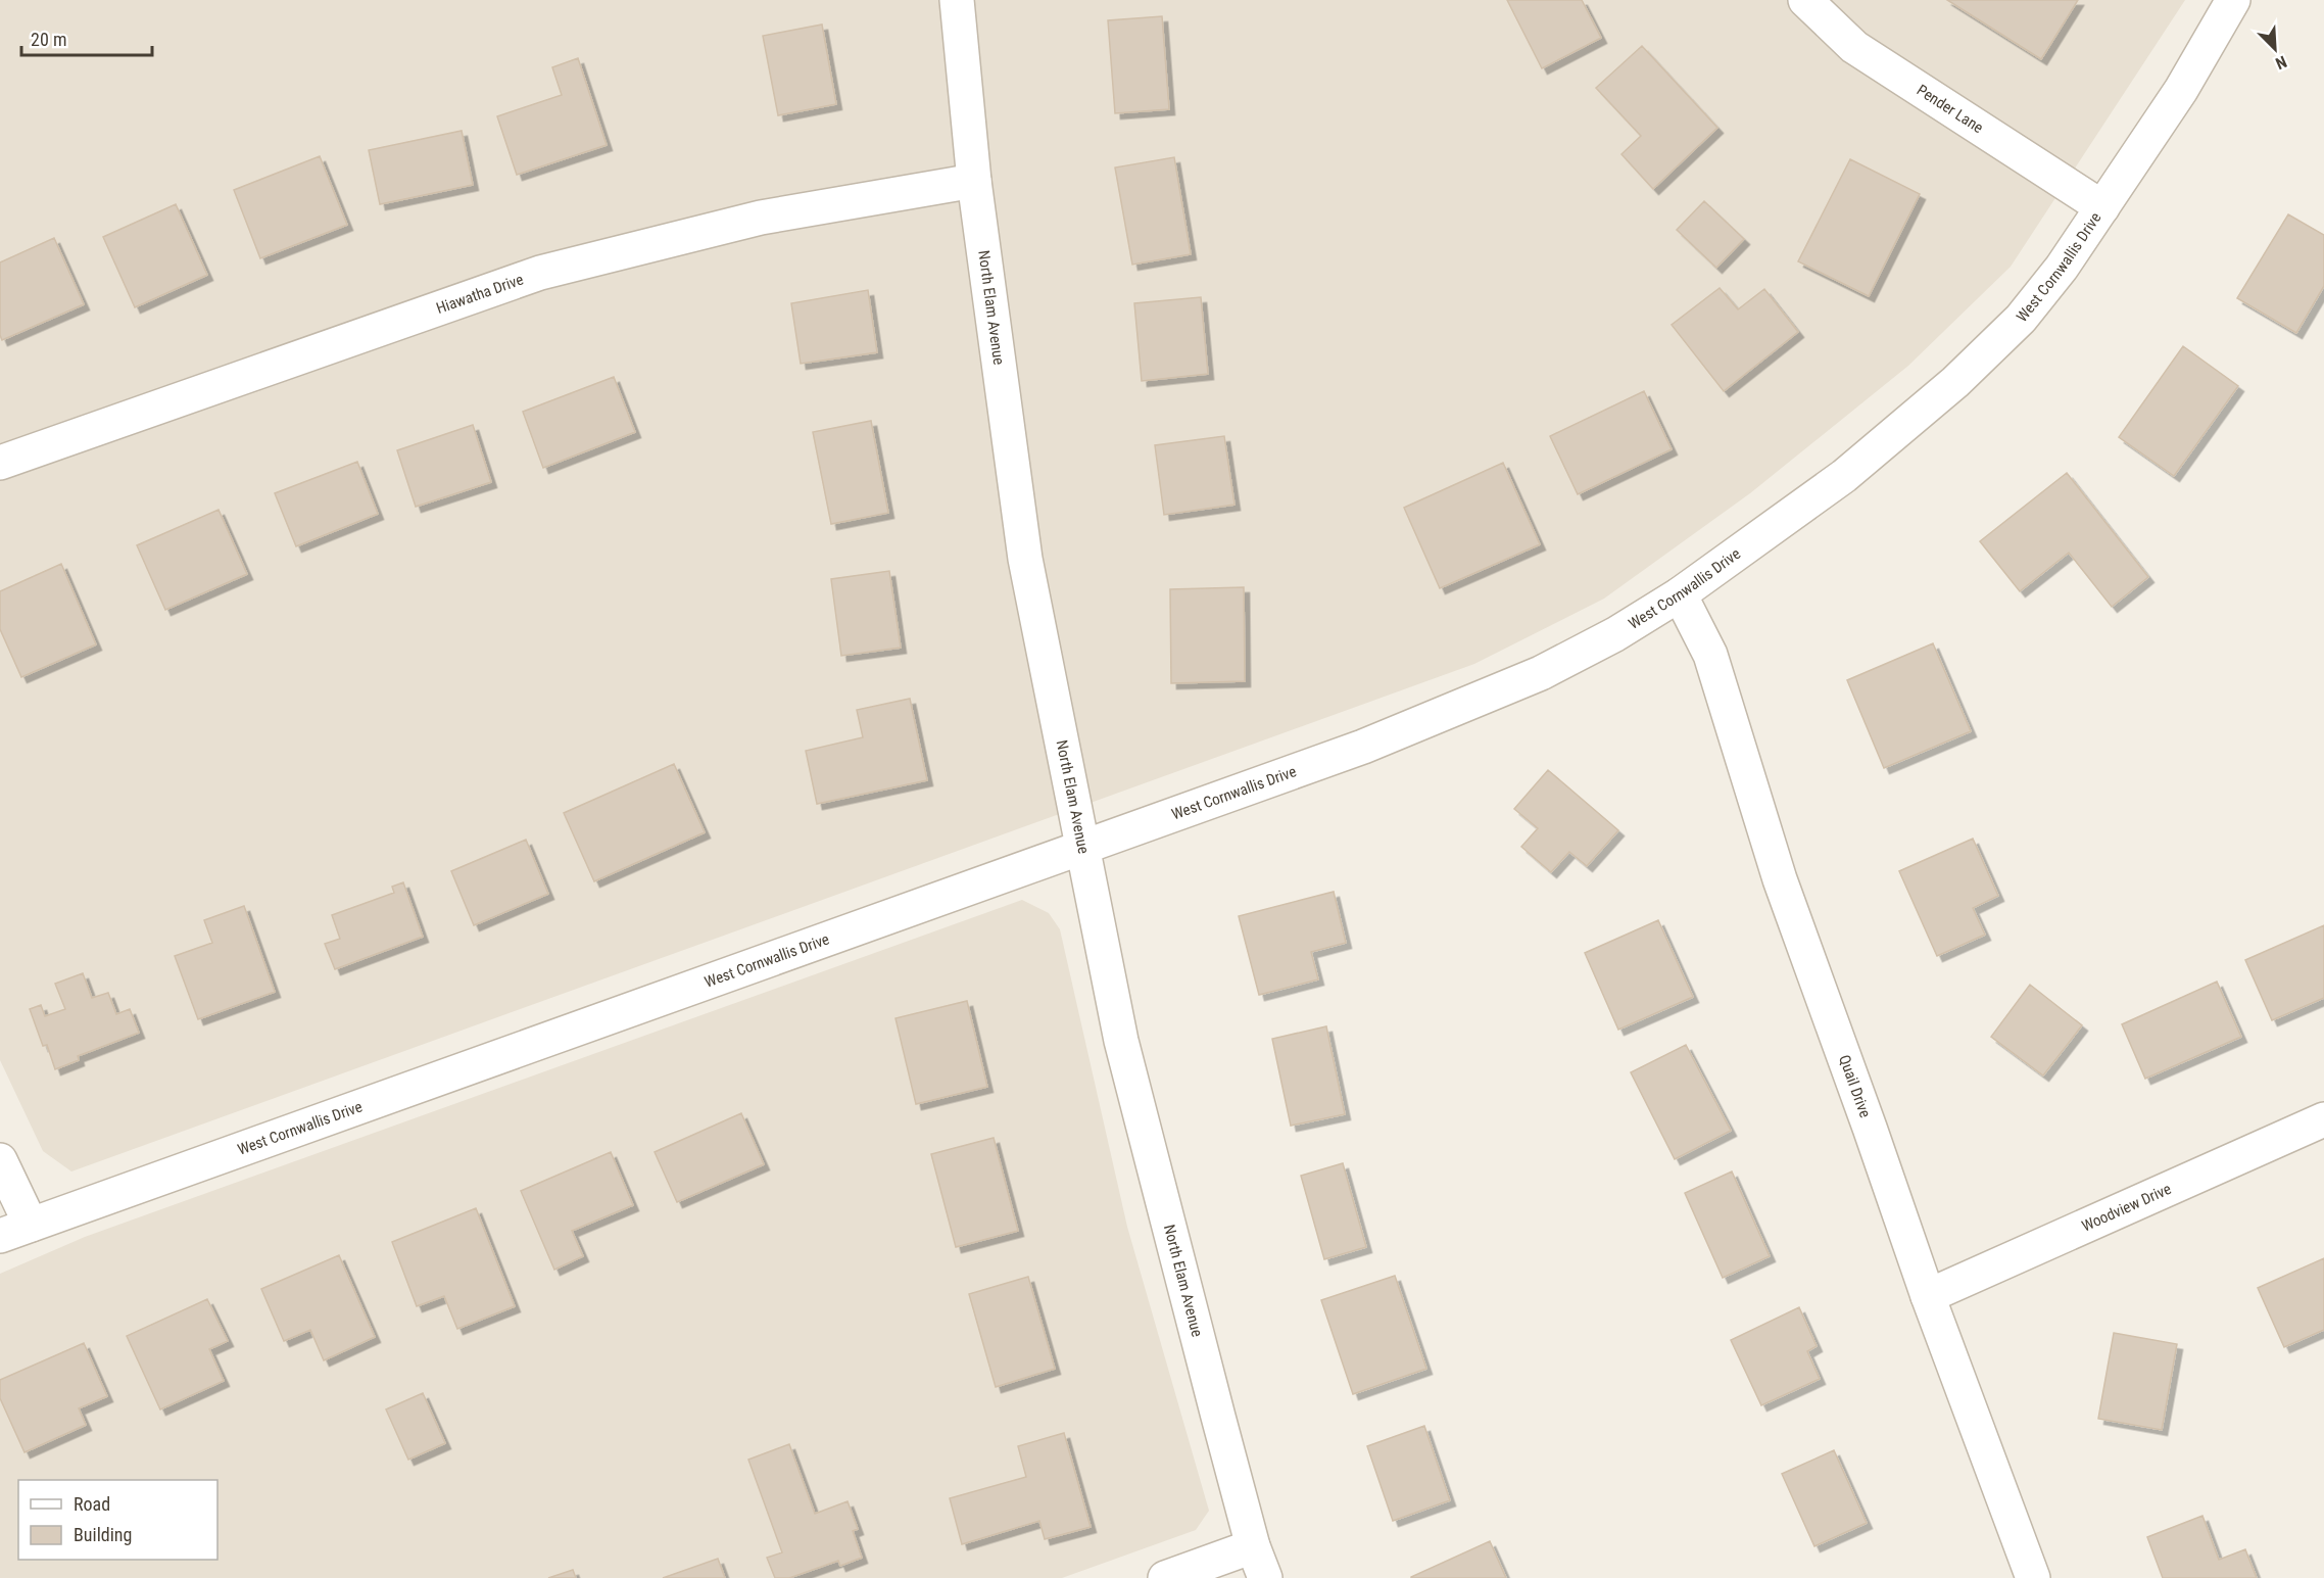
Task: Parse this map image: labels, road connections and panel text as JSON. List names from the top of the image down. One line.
{"streets":{"street":["Pender Lane","West Cornwallis Drive","Hiawatha Drive","North Elam Avenue","Quail Drive","Woodview Drive"]},"crossings":[["Pender Lane","West Cornwallis Drive"],["West Cornwallis Drive","North Elam Avenue"],["West Cornwallis Drive","Quail Drive"],["Hiawatha Drive","North Elam Avenue"],["Quail Drive","Woodview Drive"]],"legend":["Road","Building"],"scale_bar":"20 m","north":"bottom right"}
